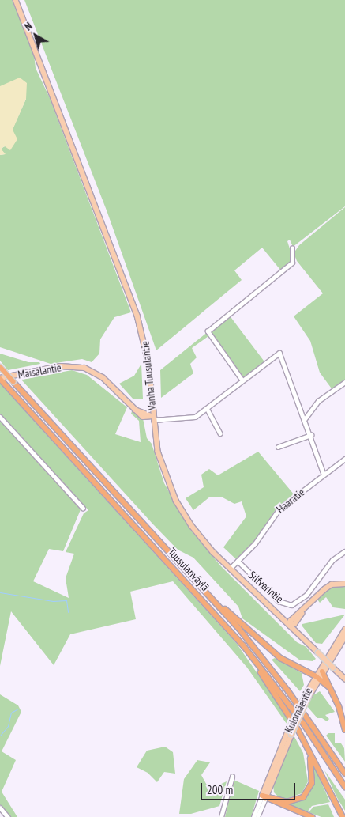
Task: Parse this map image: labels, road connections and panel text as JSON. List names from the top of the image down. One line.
{"streets":{"highway":["Tuusulanväylä"],"main road":["Maisalantie","Vanha Tuusulantie","Kulomäentie"],"street":["Haaratie","Silfverintie"]},"crossings":[["Maisalantie","Vanha Tuusulantie"],["Maisalantie","Tuusulanväylä"],["Vanha Tuusulantie","Haaratie"],["Haaratie","Silfverintie"]],"scale_bar":"200 m","north":"top left"}
